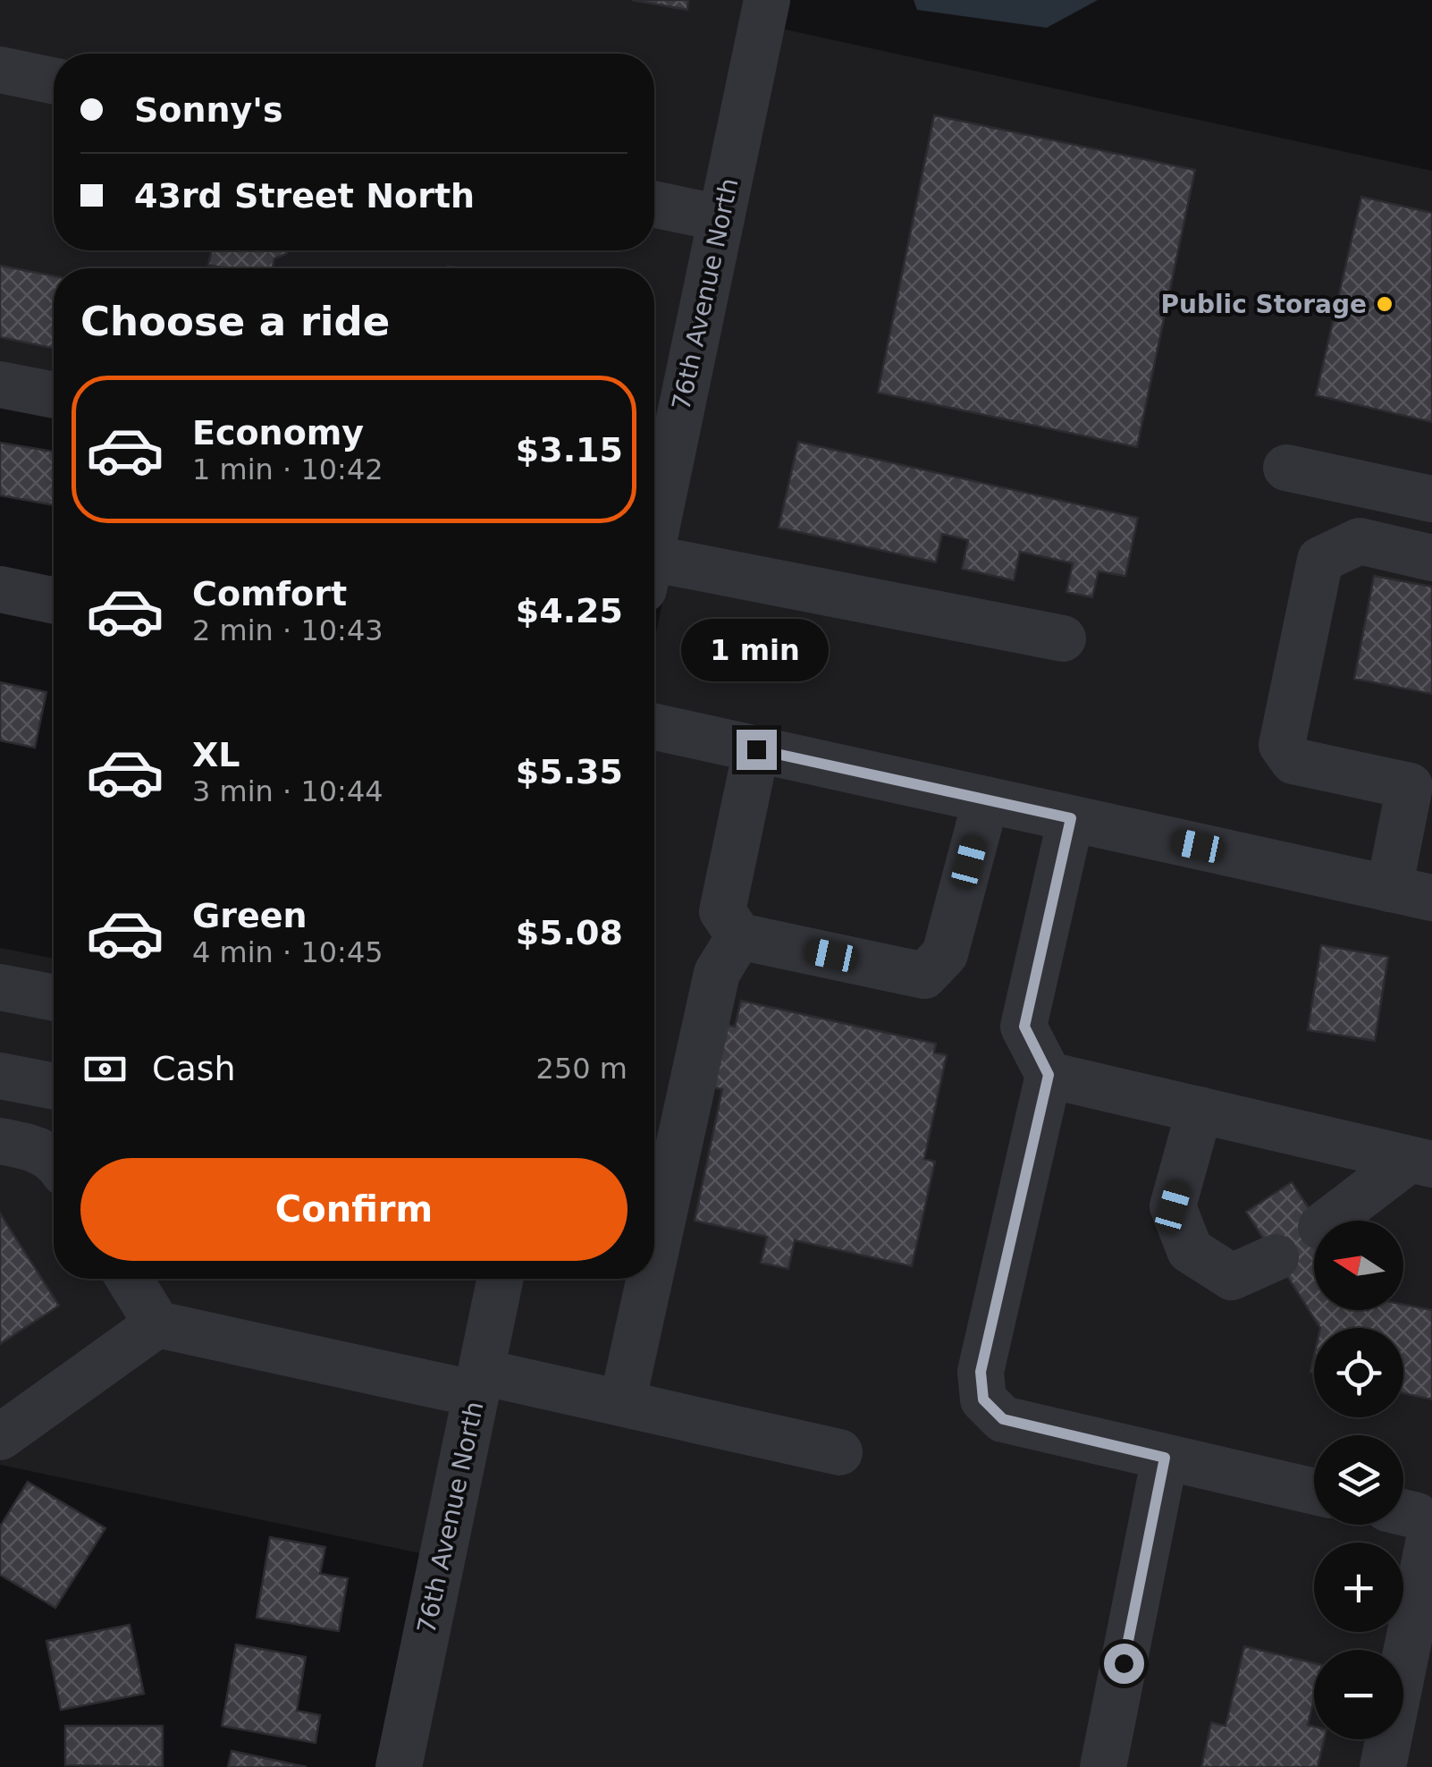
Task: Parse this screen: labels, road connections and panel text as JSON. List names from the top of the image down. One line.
{"streets":{"street":["76th Avenue North"]},"places":["Public Storage"],"north":"left","page":{"banner":["Sonny's","43rd Street North"],"heading":"Choose a ride","list":[{"name":"Economy","note":"1 min · 10:42","value":"$3.15"},{"name":"Comfort","note":"2 min · 10:43","value":"$4.25"},{"name":"XL","note":"3 min · 10:44","value":"$5.35"},{"name":"Green","note":"4 min · 10:45","value":"$5.08"}],"bubble":"1 min","pay":["Cash","250 m"],"buttons":"Confirm","map_buttons":["+","−"]}}
